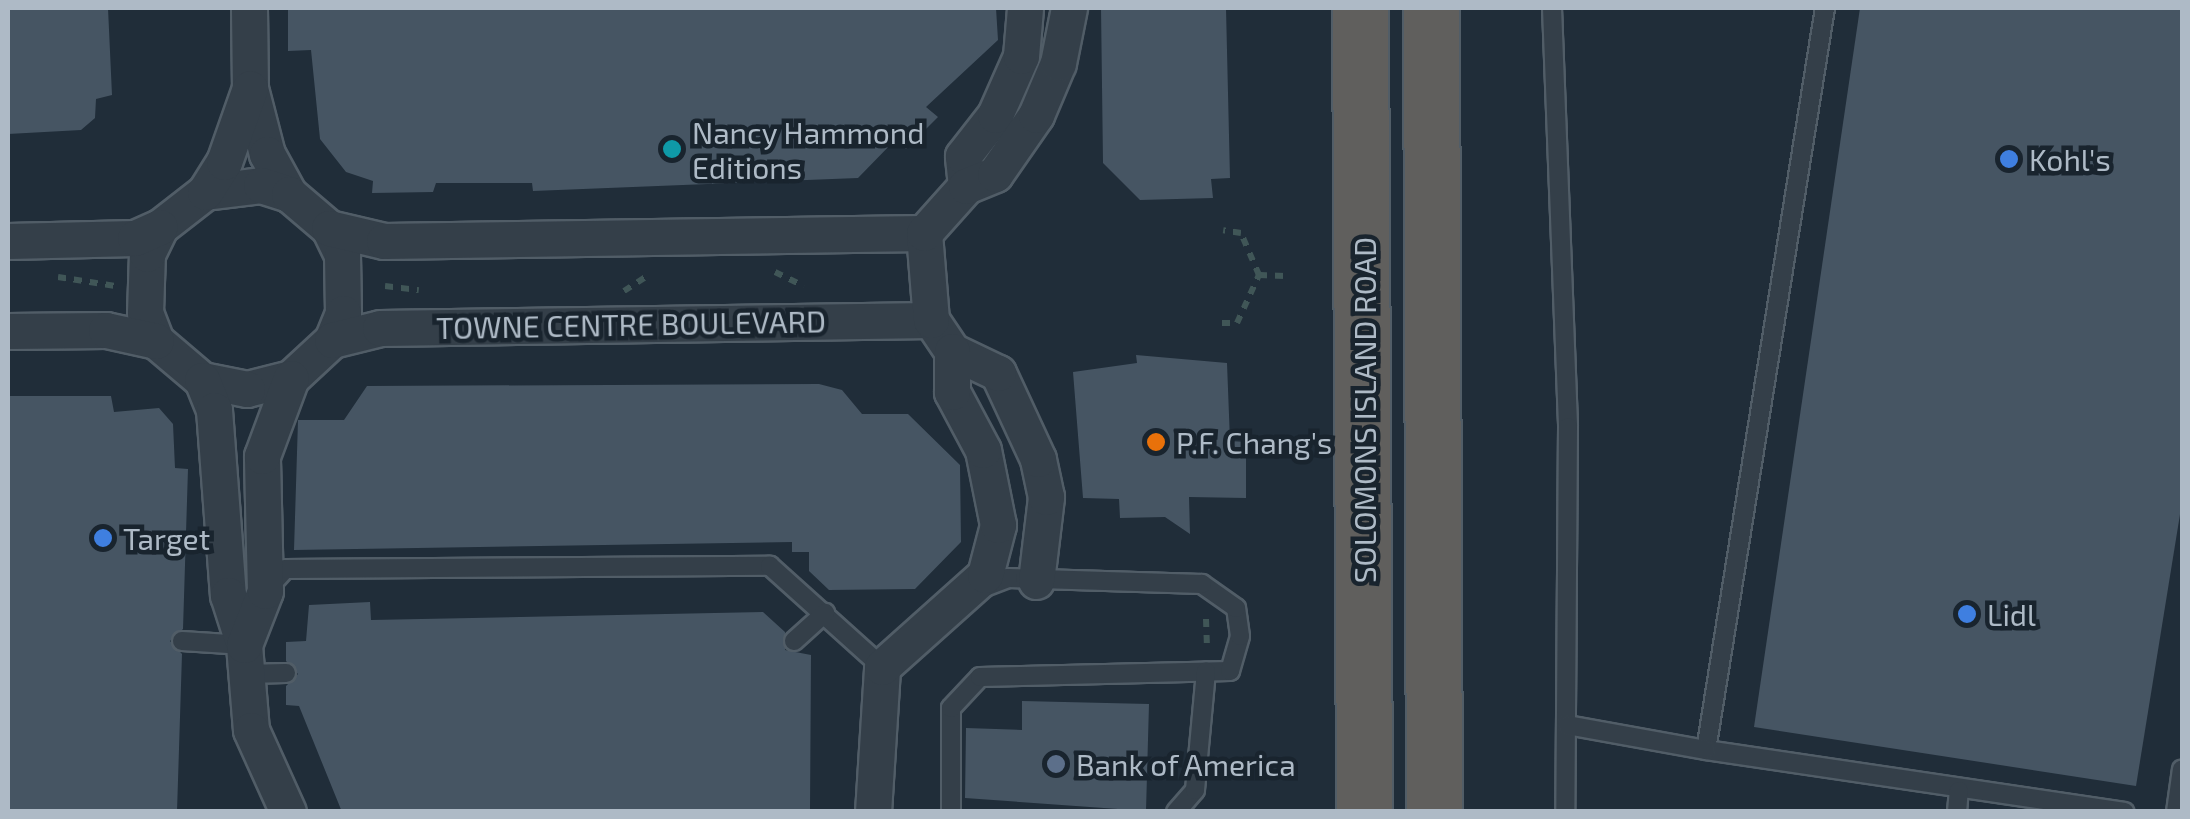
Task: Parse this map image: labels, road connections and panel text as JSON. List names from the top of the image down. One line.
{"streets":{"highway":["SOLOMONS ISLAND ROAD"],"street":["TOWNE CENTRE BOULEVARD"]},"places":["Nancy Hammond Editions","Kohl's","P.F. Chang's","Target","Lidl","Bank of America"]}
